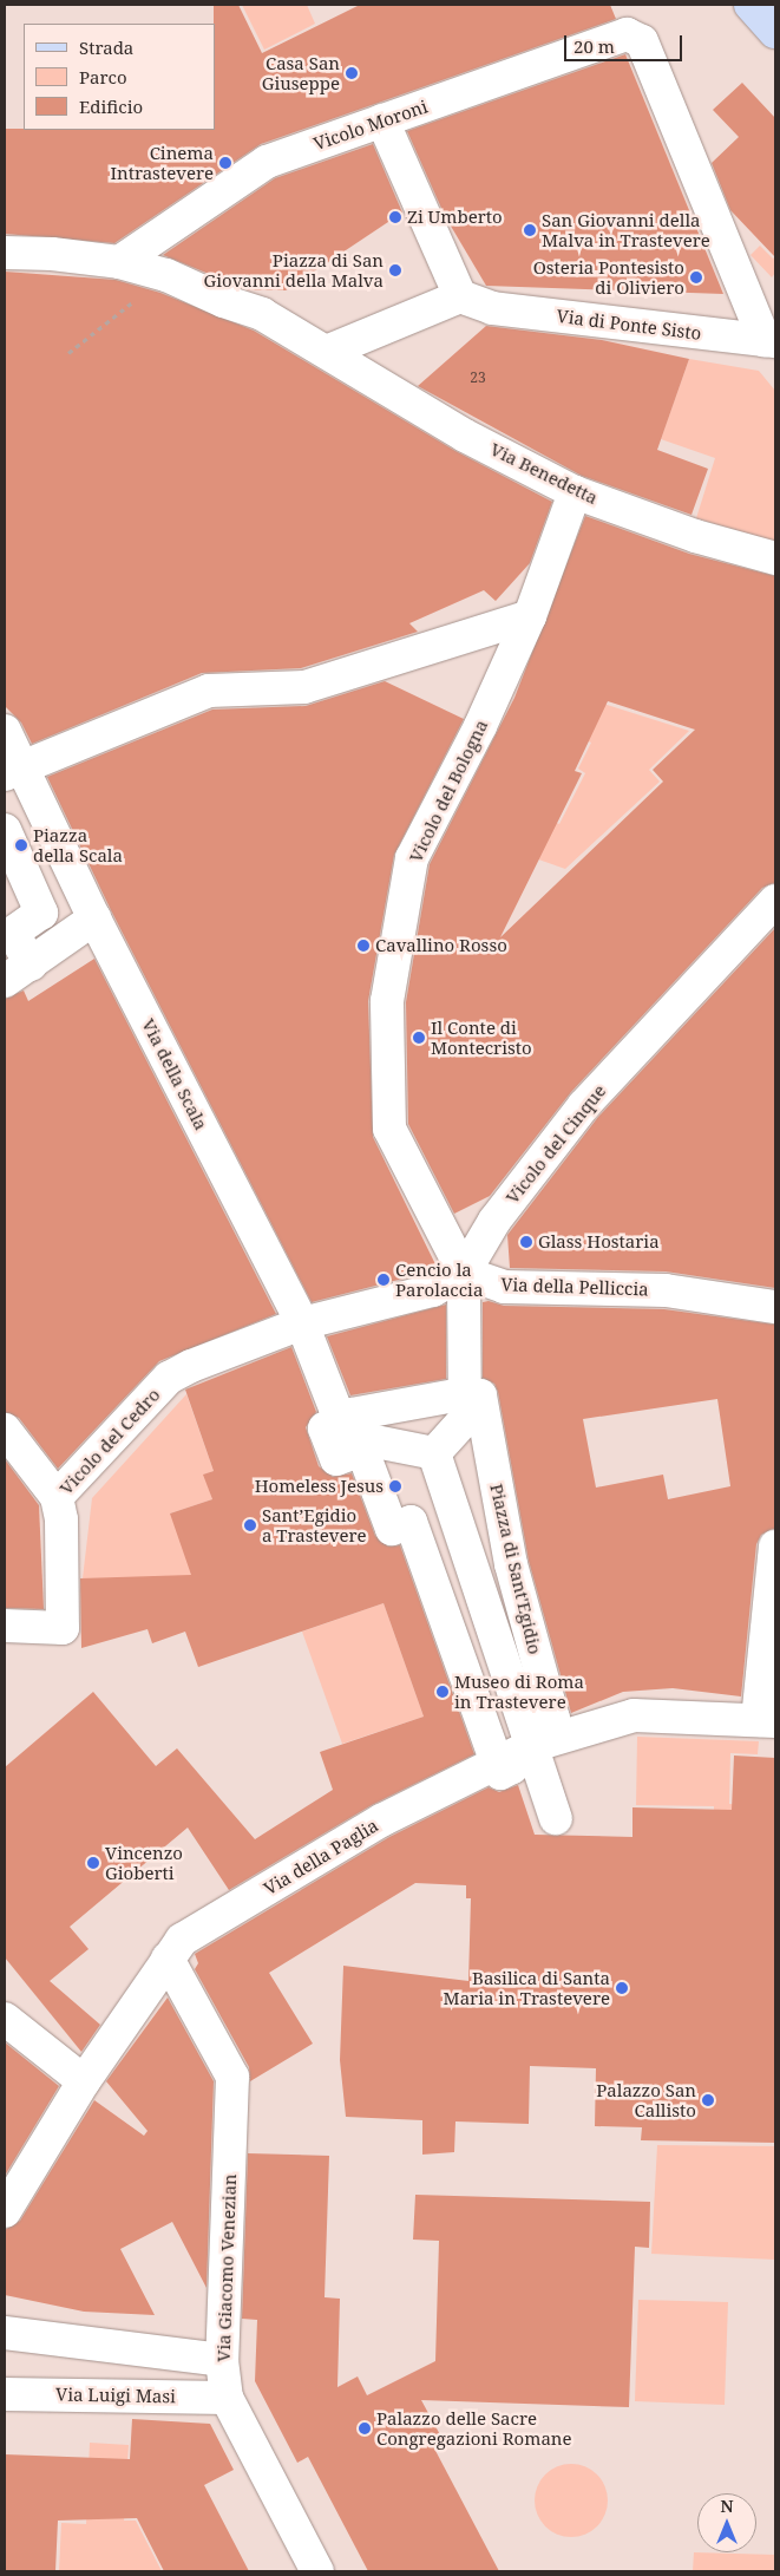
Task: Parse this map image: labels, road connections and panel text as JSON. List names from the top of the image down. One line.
{"streets":{"street":["Vicolo Moroni","Via di Ponte Sisto","Via Benedetta","Vicolo del Bologna","Via della Scala","Vicolo del Cinque","Via della Pelliccia","Vicolo del Cedro","Piazza di Sant'Egidio","Via della Paglia","Via Giacomo Venezian","Via Luigi Masi"]},"crossings":[["Vicolo Moroni","Via di Ponte Sisto"],["Vicolo Moroni","Via Benedetta"],["Via Benedetta","Vicolo del Bologna"],["Vicolo del Bologna","Vicolo del Cinque"],["Vicolo del Bologna","Via della Pelliccia"],["Via della Scala","Vicolo del Cinque"],["Via della Scala","Vicolo del Cedro"],["Vicolo del Cinque","Via della Pelliccia"],["Vicolo del Cinque","Vicolo del Cedro"],["Piazza di Sant'Egidio","Via della Paglia"],["Via della Paglia","Via Giacomo Venezian"],["Via Giacomo Venezian","Via Luigi Masi"]],"places":["Casa San Giuseppe","Cinema Intrastevere","Zi Umberto","San Giovanni della Malva in Trastevere","Piazza di San Giovanni della Malva","Osteria Pontesisto di Oliviero","Piazza della Scala","Cavallino Rosso","Il Conte di Montecristo","Glass Hostaria","Cencio la Parolaccia","Homeless Jesus","Sant’Egidio a Trastevere","Museo di Roma in Trastevere","Vincenzo Gioberti","Basilica di Santa Maria in Trastevere","Palazzo San Callisto","Palazzo delle Sacre Congregazioni Romane"],"house_numbers":["23"],"legend":["Strada","Parco","Edificio"],"scale_bar":"20 m","north":"top"}
